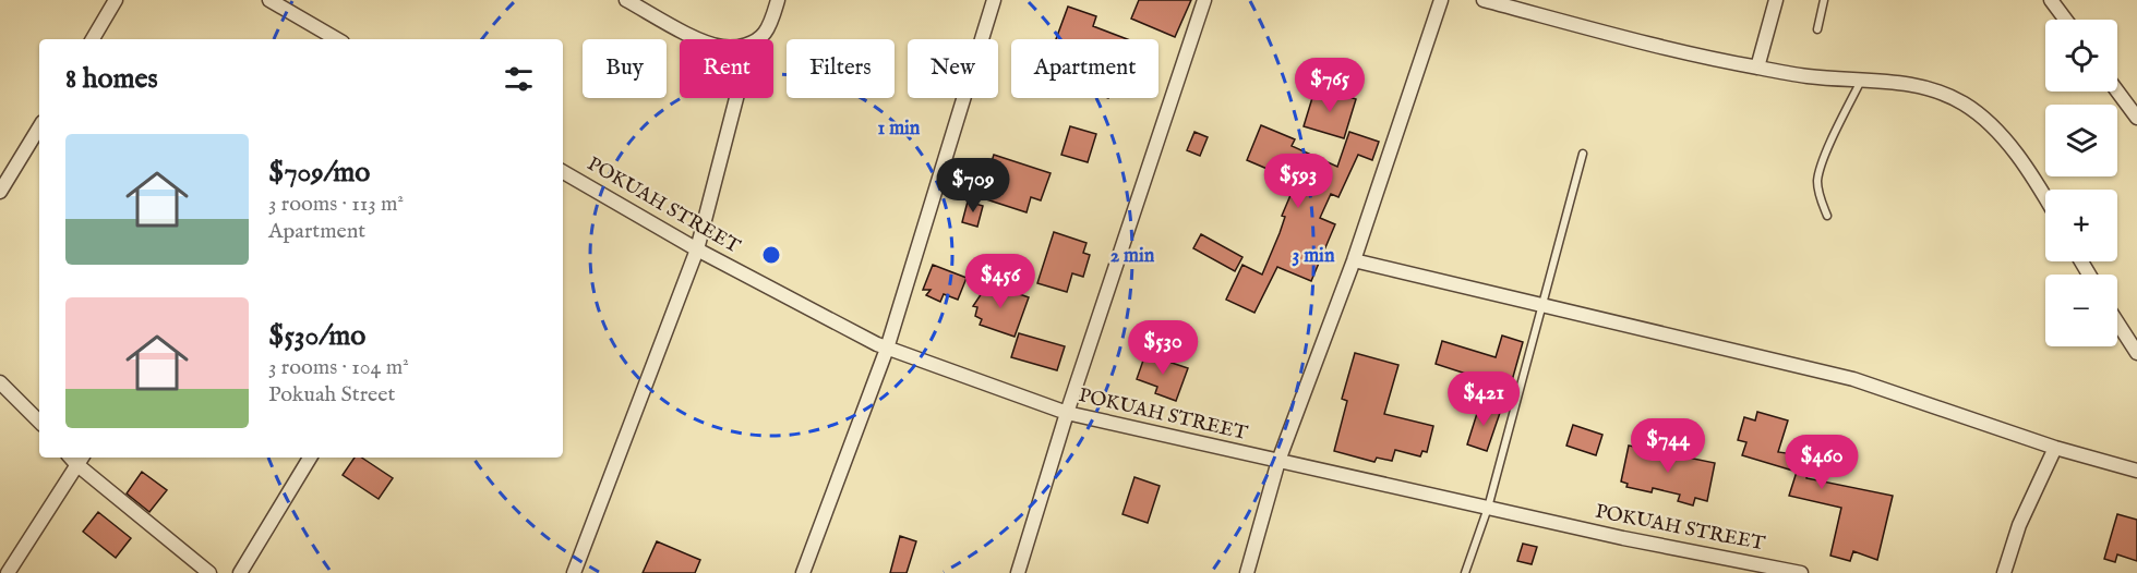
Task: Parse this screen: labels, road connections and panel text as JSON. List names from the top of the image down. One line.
{"streets":{"street":["POKUAH STREET"]},"page":{"map_buttons":["+","−"],"chip":["Buy","Rent","Filters","New","Apartment"],"heading":"8 homes","price":["$765","$593","$709","$456","$530","$421","$744","$460"],"list":[{"name":"$709/mo","note":"3 rooms · 113 m² · Apartment"},{"name":"$530/mo","note":"3 rooms · 104 m² · Pokuah Street"}]},"rings":["1 min","2 min","3 min"]}
